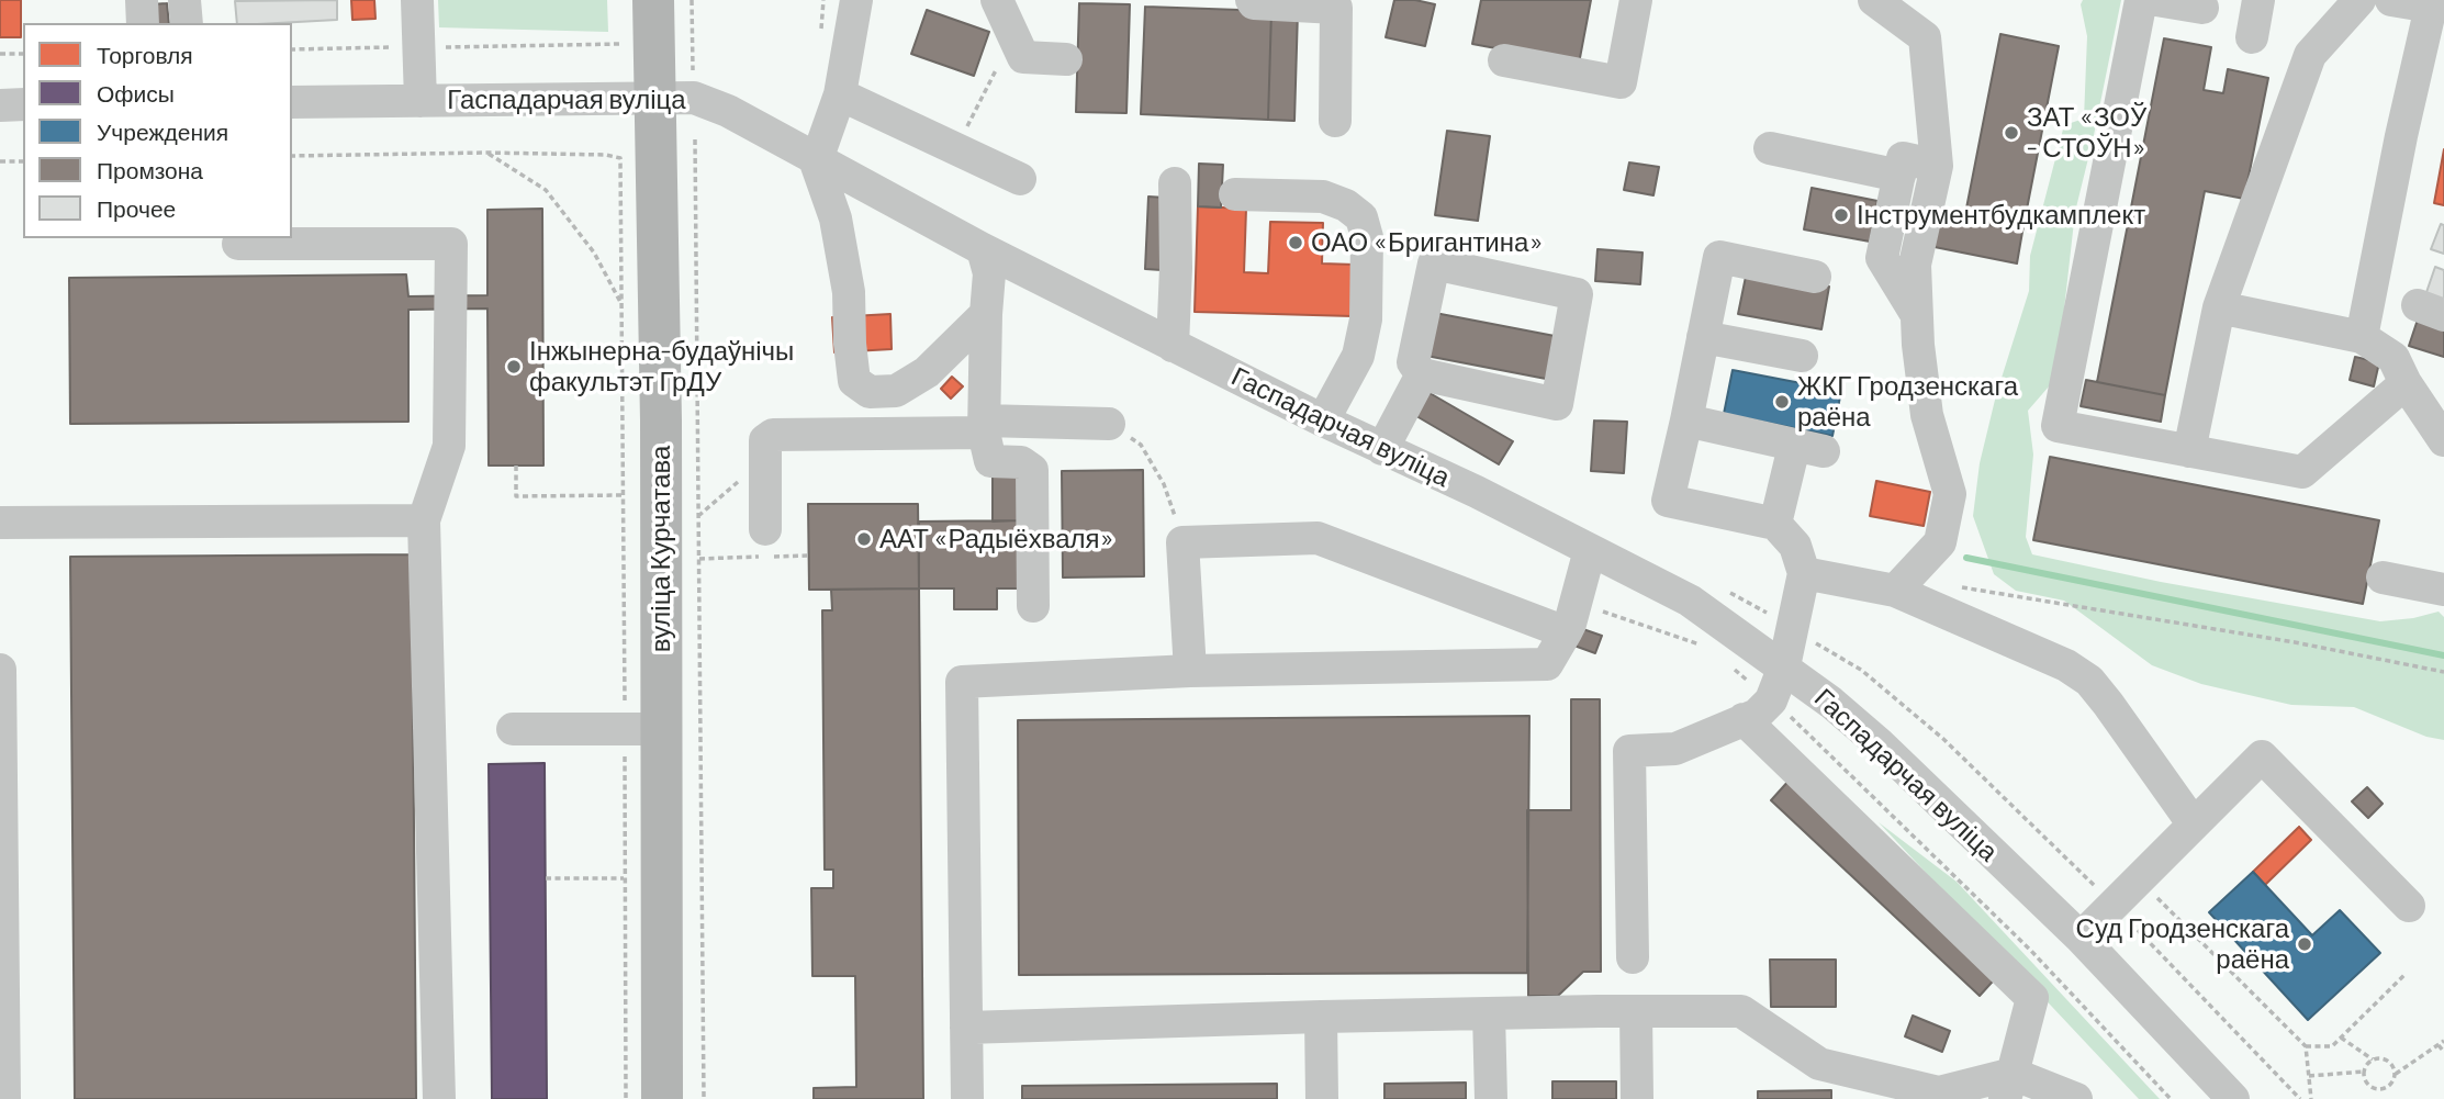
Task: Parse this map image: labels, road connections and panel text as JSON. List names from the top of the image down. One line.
{"streets":{"main road":["вуліца Курчатава"],"street":["Гаспадарчая вуліца"]},"crossings":[["Гаспадарчая вуліца","вуліца Курчатава"]],"places":["ЗАТ «ЗОЎ - СТОЎН»","Інструментбудкамплект","ОАО «Бригантина»","Інжынерна-будаўнічы факультэт ГрДУ","ЖКГ Гродзенскага раёна","ААТ «Радыёхваля»","Суд Гродзенскага раёна"],"legend":["Торговля","Офисы","Учреждения","Промзона","Прочее"]}
